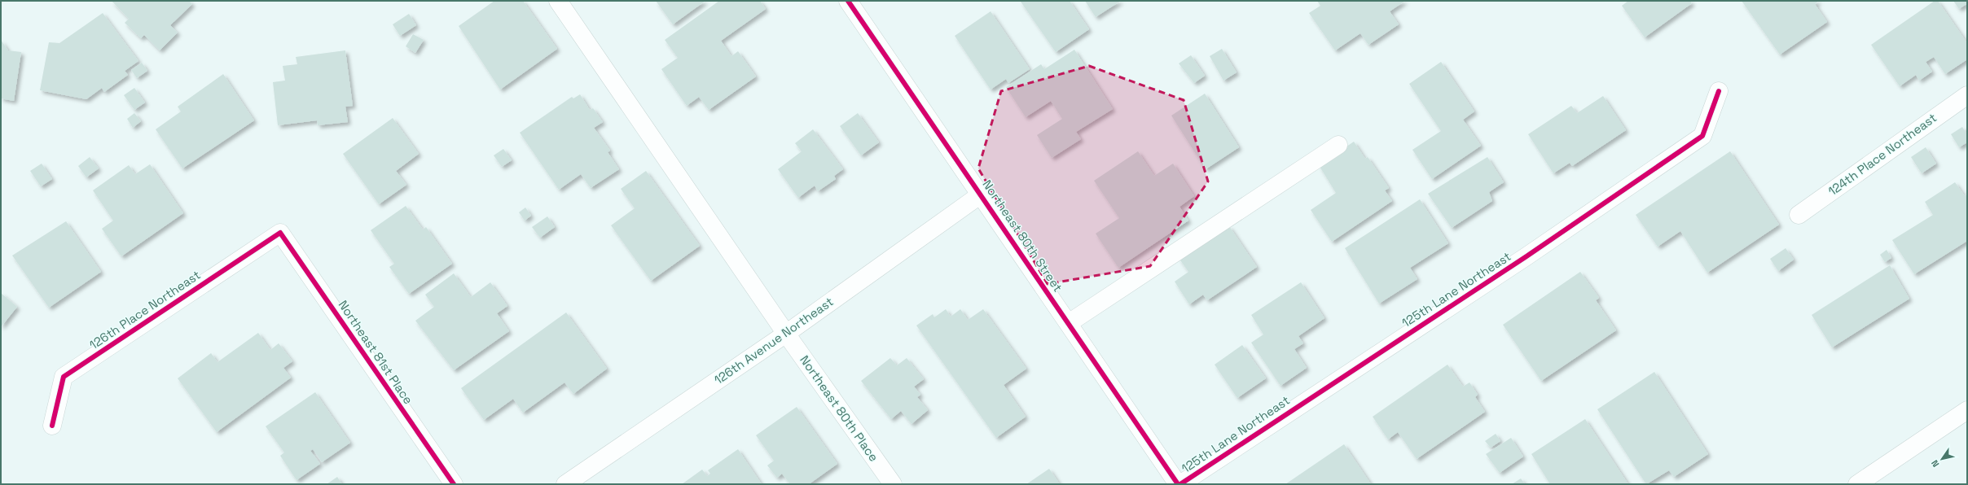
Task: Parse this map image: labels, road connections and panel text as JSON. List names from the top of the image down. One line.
{"streets":{"street":["124th Place Northeast","Northeast 80th Street","125th Lane Northeast","126th Place Northeast","126th Avenue Northeast","Northeast 81st Place","Northeast 80th Place"]},"crossings":[["Northeast 80th Street","125th Lane Northeast"],["Northeast 80th Street","126th Avenue Northeast"],["126th Place Northeast","Northeast 81st Place"],["126th Avenue Northeast","Northeast 80th Place"]],"north":"bottom left"}
